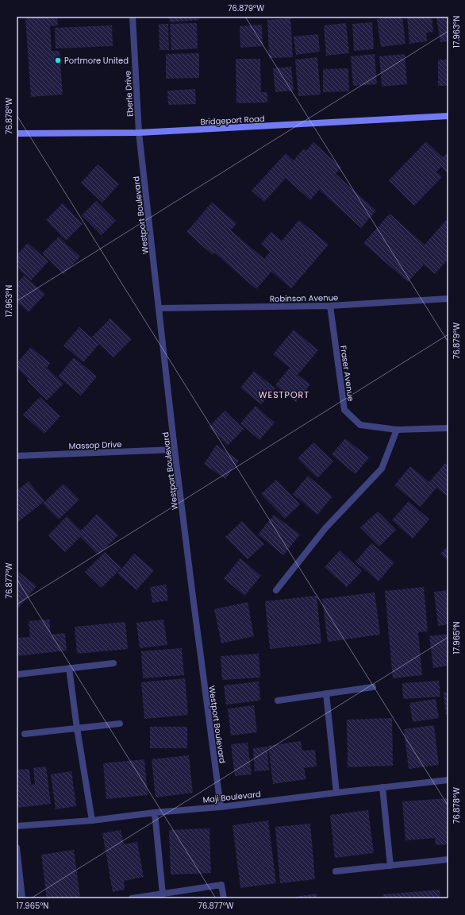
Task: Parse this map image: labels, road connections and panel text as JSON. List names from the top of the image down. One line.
{"streets":{"main road":["Bridgeport Road"],"street":["Eberle Drive","Westport Boulevard","Robinson Avenue","Fraser Avenue","Massop Drive","Maji Boulevard"]},"crossings":[["Eberle Drive","Bridgeport Road"],["Eberle Drive","Westport Boulevard"],["Bridgeport Road","Westport Boulevard"],["Westport Boulevard","Robinson Avenue"],["Westport Boulevard","Massop Drive"],["Westport Boulevard","Maji Boulevard"],["Robinson Avenue","Fraser Avenue"]],"districts":["WESTPORT"],"places":["Portmore United"],"coordinates":["76.879°W","17.963°N","76.878°W","76.877°W","17.965°N"]}
